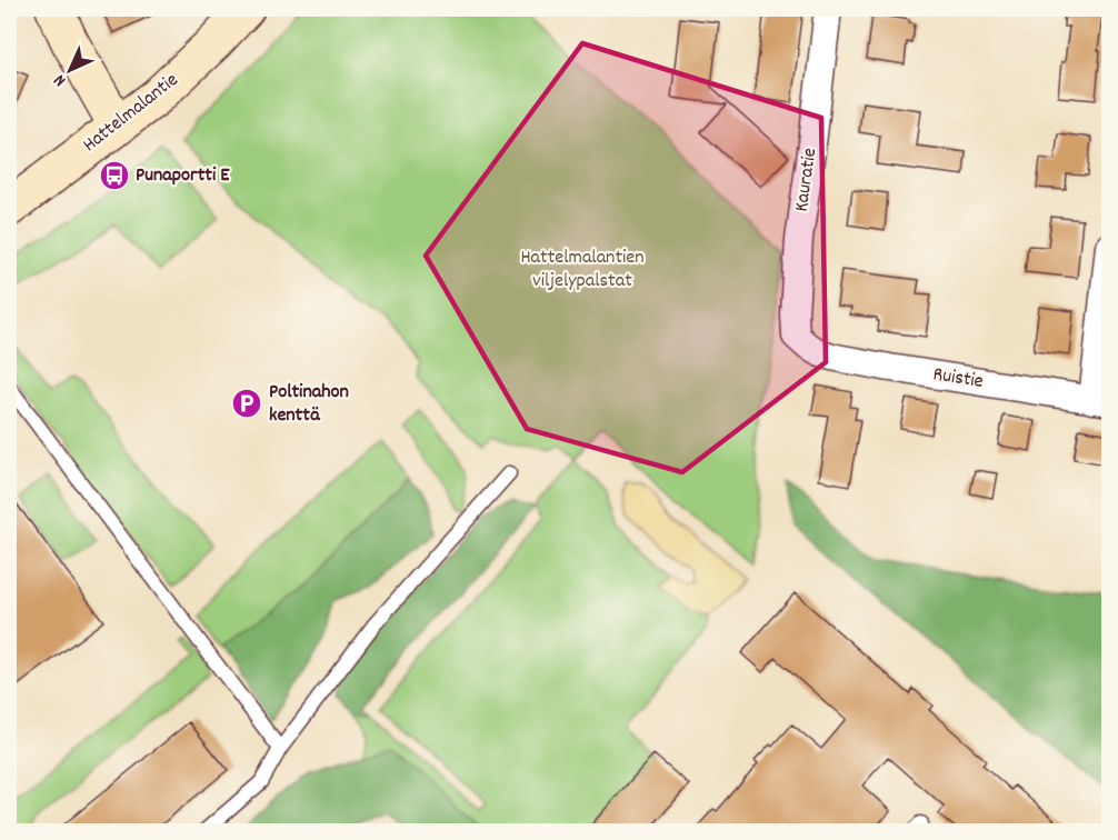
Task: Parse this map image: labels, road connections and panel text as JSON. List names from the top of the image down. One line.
{"streets":{"main road":["Hattelmalantie"],"street":["Kauratie","Ruistie"]},"crossings":[["Kauratie","Ruistie"]],"parks":["Hattelmalantien viljelypalstat"],"places":{"bus stop":["Punaportti E"],"parking":["Poltinahon kenttä"]},"north":"bottom left"}
